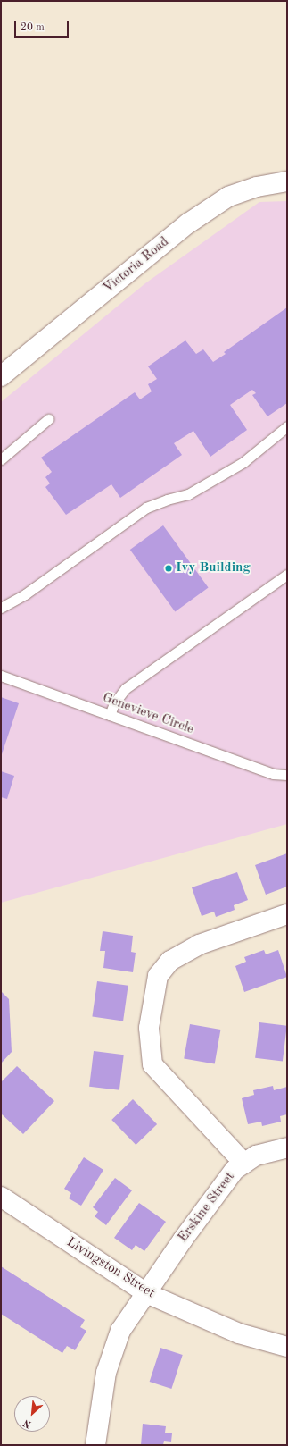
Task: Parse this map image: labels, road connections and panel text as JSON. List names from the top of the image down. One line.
{"streets":{"street":["Victoria Road","Erskine Street","Livingston Street"],"lane":["Genevieve Circle"]},"crossings":[["Erskine Street","Livingston Street"]],"places":["Ivy Building"],"scale_bar":"20 m","north":"bottom left"}
